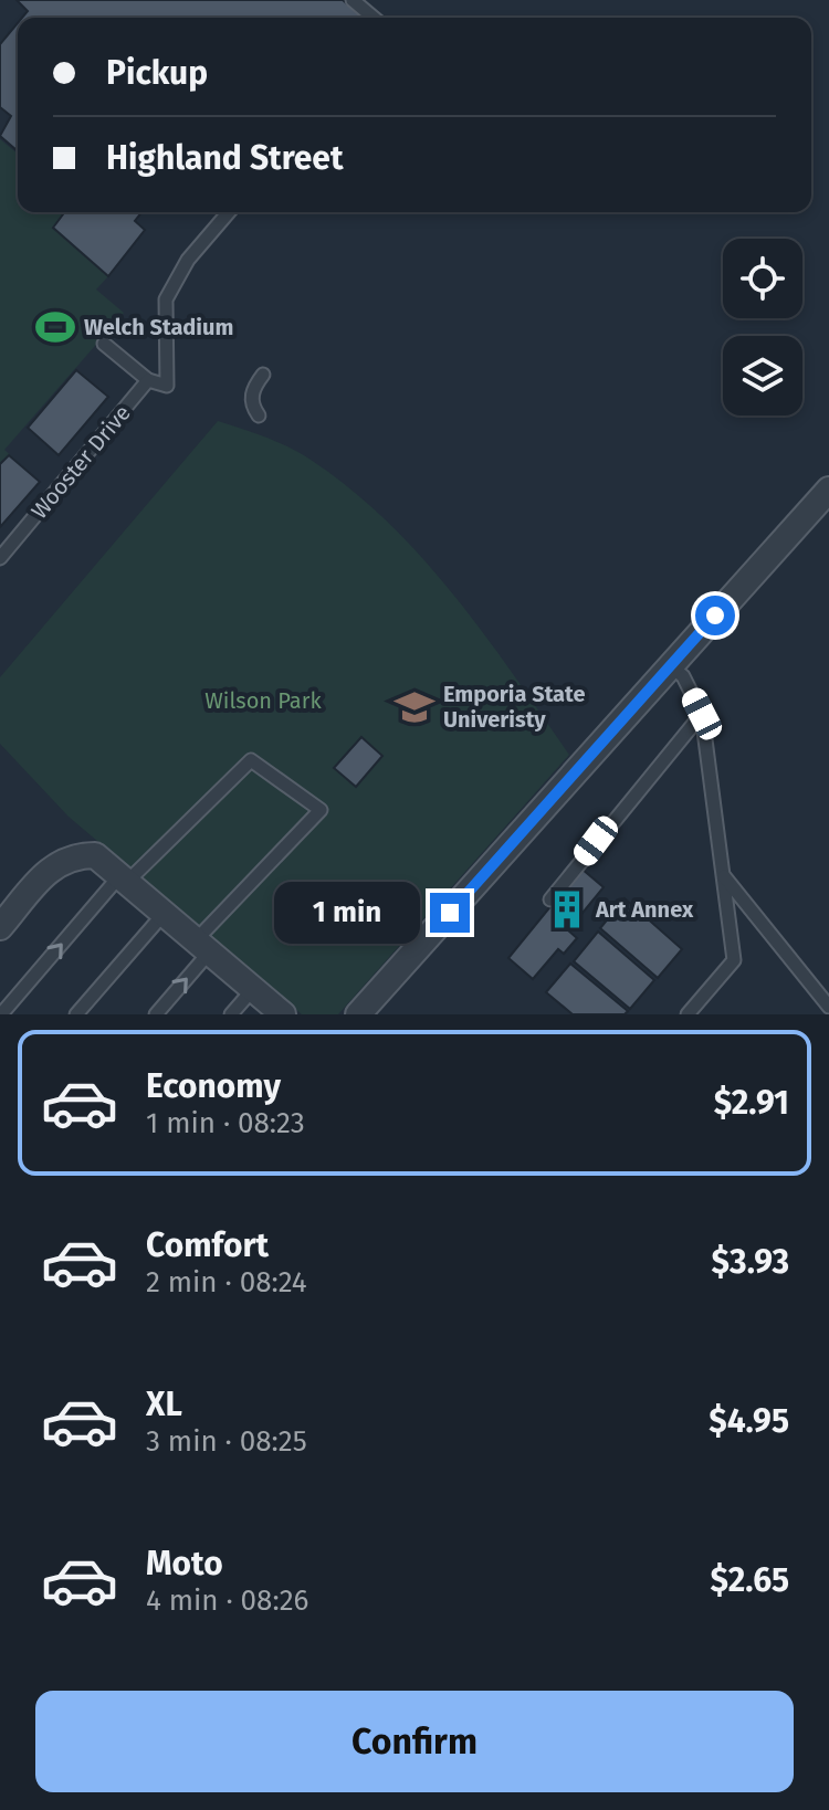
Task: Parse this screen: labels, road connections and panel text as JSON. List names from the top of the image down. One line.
{"streets":{"lane":["Wooster Drive"]},"parks":["Wilson Park"],"places":{"sports":["Welch Stadium"],"school or university":["Emporia State Univeristy"],"building":["Art Annex"]},"page":{"banner":["Pickup","Highland Street"],"bubble":"1 min","list":[{"name":"Economy","note":"1 min · 08:23","value":"$2.91"},{"name":"Comfort","note":"2 min · 08:24","value":"$3.93"},{"name":"XL","note":"3 min · 08:25","value":"$4.95"},{"name":"Moto","note":"4 min · 08:26","value":"$2.65"}],"buttons":"Confirm"}}
